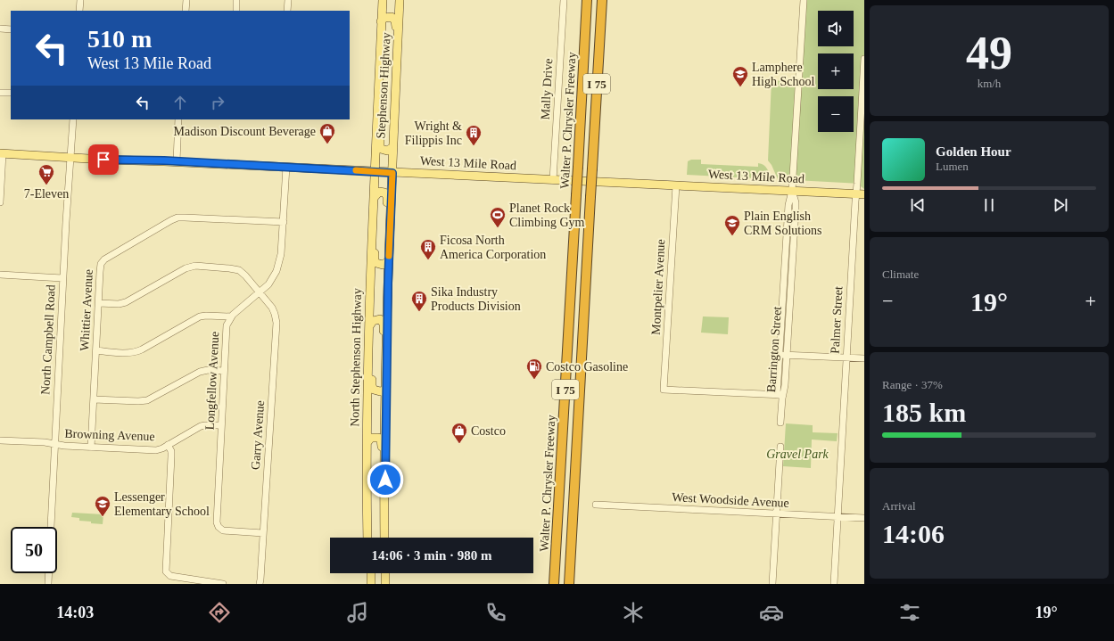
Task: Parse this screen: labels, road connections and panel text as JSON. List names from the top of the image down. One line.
{"streets":{"highway":["I 75","Walter P. Chrysler Freeway"],"main road":["Stephenson Highway","West 13 Mile Road","North Stephenson Highway"],"street":["Mally Drive","Montpelier Avenue","Whittier Avenue","Palmer Street","North Campbell Road","Barrington Street","Longfellow Avenue","Browning Avenue","Garry Avenue","West Woodside Avenue"]},"crossings":[["Stephenson Highway","West 13 Mile Road"],["Stephenson Highway","North Stephenson Highway"],["Mally Drive","West 13 Mile Road"],["West 13 Mile Road","Montpelier Avenue"],["West 13 Mile Road","Palmer Street"],["West 13 Mile Road","North Campbell Road"],["West 13 Mile Road","Barrington Street"],["West 13 Mile Road","North Stephenson Highway"],["West 13 Mile Road","Longfellow Avenue"],["Montpelier Avenue","Barrington Street"],["Whittier Avenue","Longfellow Avenue"],["Whittier Avenue","Browning Avenue"],["Whittier Avenue","Garry Avenue"],["Palmer Street","West Woodside Avenue"],["North Campbell Road","Browning Avenue"],["Longfellow Avenue","Browning Avenue"],["Longfellow Avenue","Garry Avenue"]],"parks":["Gravel Park"],"places":{"school or university":["Lamphere High School","Plain English CRM Solutions","Lessenger Elementary School"],"shop":["Madison Discount Beverage","Costco"],"building":["Wright & Filippis Inc","Ficosa North America Corporation","Sika Industry Products Division"],"supermarket":["7-Eleven"],"sports":["Planet Rock Climbing Gym"],"fuel station":["Costco Gasoline"]},"page":{"tile":[["49","km/h"],"Climate",["Range · 37%","185 km"],["Arrival","14:06"]],"map_buttons":["+","−"],"turn":["510 m","West 13 Mile Road"],"song":["Golden Hour","Lumen"],"heat":["−","19°","+"],"limit":"50","trip":"14:06 · 3 min · 980 m","tabs":["14:03","19°"]}}
